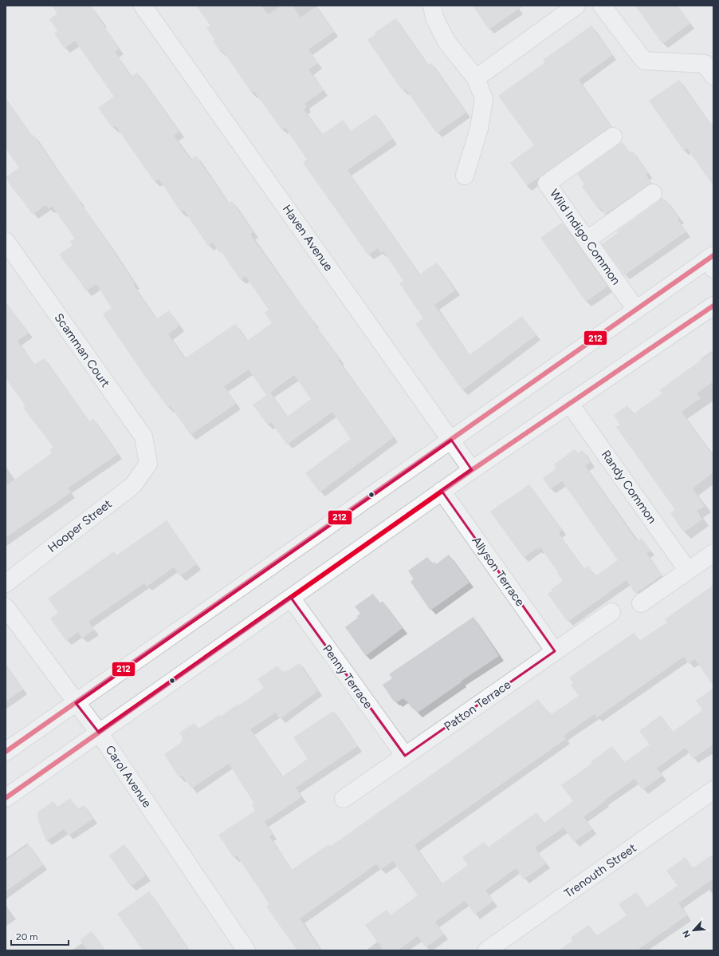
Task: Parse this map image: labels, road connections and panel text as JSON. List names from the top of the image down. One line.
{"streets":{"street":["Wild Indigo Common","Haven Avenue","Scamman Court","Randy Common","Hooper Street","Allyson Terrace","Penny Terrace","Patton Terrace","Carol Avenue","Trenouth Street"]},"crossings":[["Scamman Court","Hooper Street"],["Allyson Terrace","Patton Terrace"],["Penny Terrace","Patton Terrace"]],"lines":["transit line 212"],"scale_bar":"20 m","north":"bottom left"}
